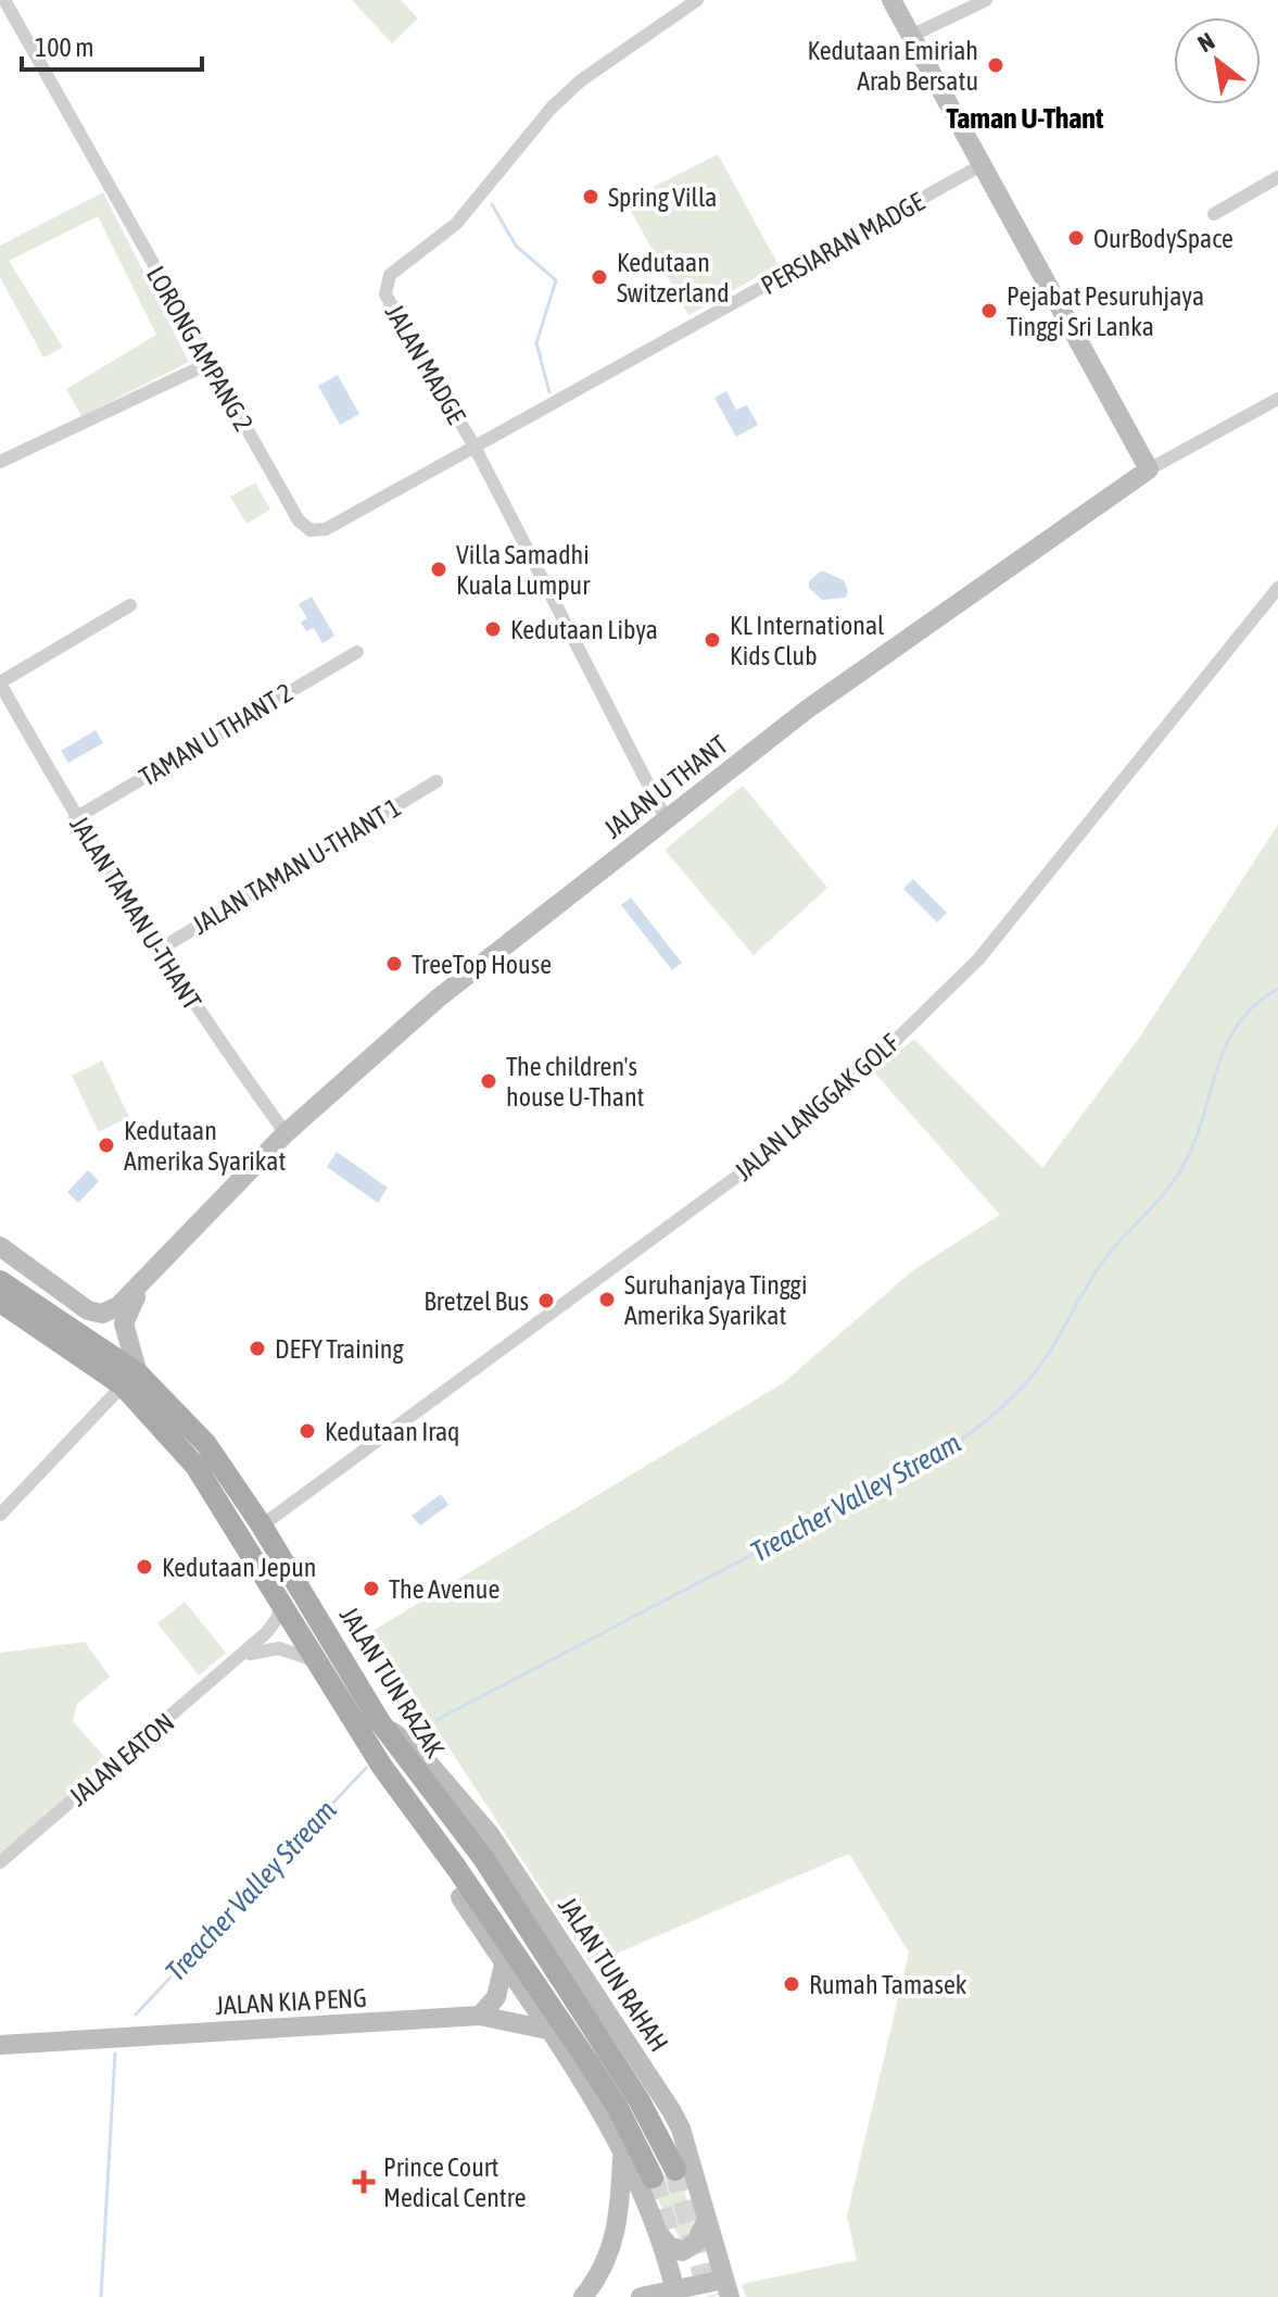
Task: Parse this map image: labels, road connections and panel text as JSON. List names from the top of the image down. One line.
{"streets":{"main road":["JALAN TUN RAZAK"],"street":["PERSIARAN MADGE","LORONG AMPANG 2","JALAN MADGE","TAMAN U THANT 2","JALAN U THANT","JALAN TAMAN U-THANT 1","JALAN TAMAN U-THANT","JALAN LANGGAK GOLF","JALAN EATON","JALAN TUN RAHAH","JALAN KIA PENG"]},"crossings":[["PERSIARAN MADGE","LORONG AMPANG 2"],["PERSIARAN MADGE","JALAN MADGE"],["LORONG AMPANG 2","JALAN MADGE"],["JALAN MADGE","JALAN U THANT"],["TAMAN U THANT 2","JALAN TAMAN U-THANT"],["JALAN U THANT","JALAN TAMAN U-THANT"],["JALAN U THANT","JALAN TUN RAZAK"],["JALAN TAMAN U-THANT 1","JALAN TAMAN U-THANT"],["JALAN LANGGAK GOLF","JALAN TUN RAZAK"],["JALAN TUN RAZAK","JALAN EATON"],["JALAN TUN RAZAK","JALAN TUN RAHAH"]],"districts":["Taman U-Thant"],"water":["Treacher Valley Stream"],"places":{"other":["Kedutaan Emiriah Arab Bersatu","Spring Villa","OurBodySpace","Kedutaan Switzerland","Pejabat Pesuruhjaya Tinggi Sri Lanka","Villa Samadhi Kuala Lumpur","Kedutaan Libya","KL International Kids Club","TreeTop House","The children's house U-Thant","Kedutaan Amerika Syarikat","Suruhanjaya Tinggi Amerika Syarikat","Bretzel Bus","DEFY Training","Kedutaan Iraq","Kedutaan Jepun","The Avenue","Rumah Tamasek"],"health":["Prince Court Medical Centre"]},"scale_bar":"100 m","north":"top left"}
